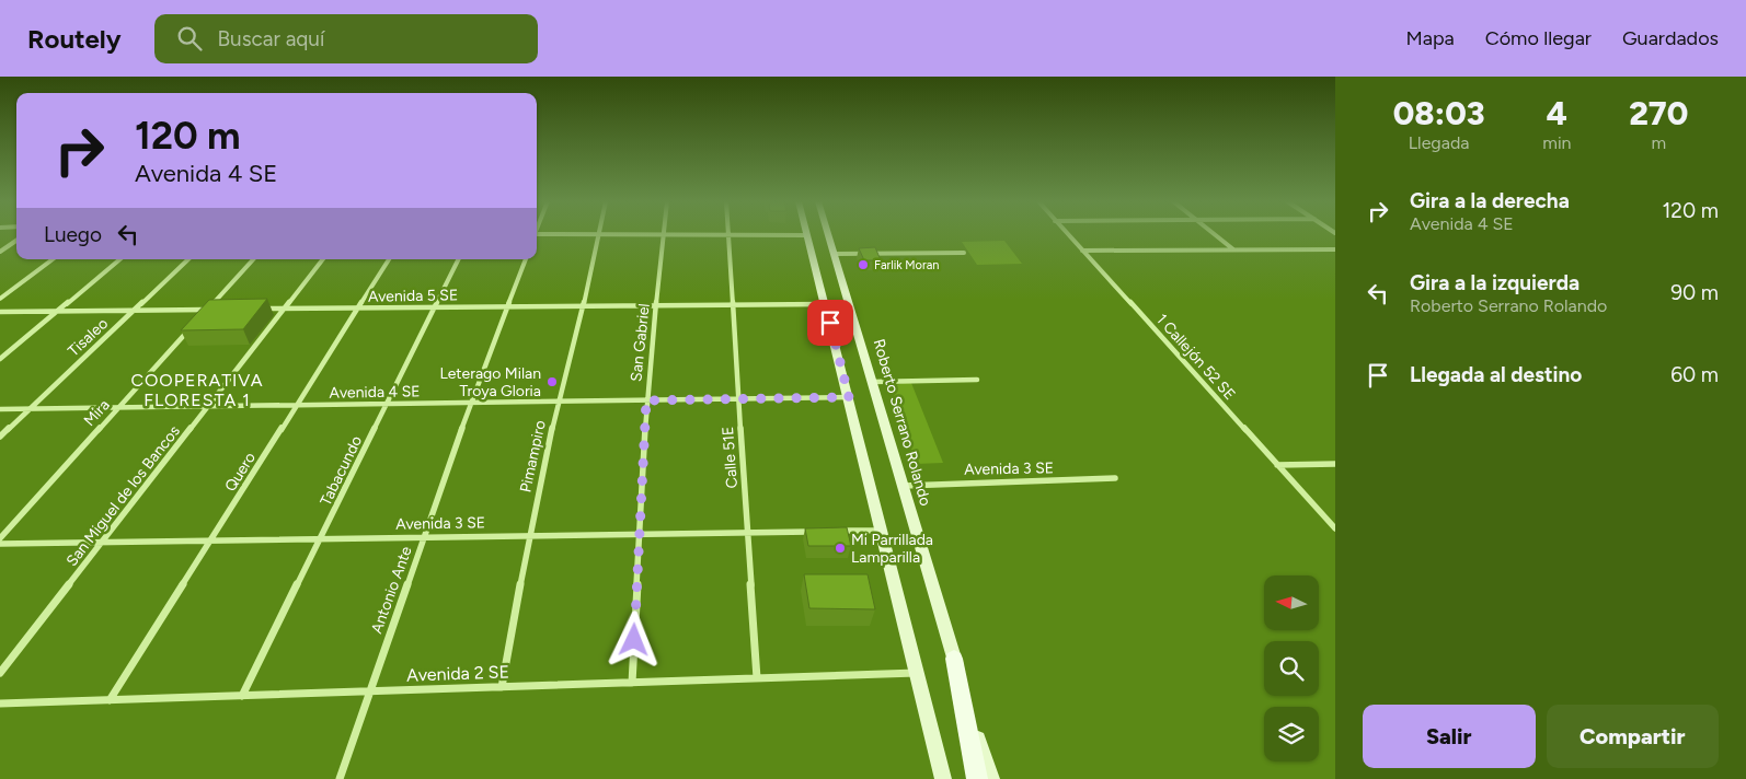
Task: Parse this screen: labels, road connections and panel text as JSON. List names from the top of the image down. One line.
{"streets":{"main road":["Roberto Serrano Rolando"],"street":["Avenida 5 SE","Tisaleo","San Gabriel","1 Callejón 52 SE","Avenida 4 SE","Mira","Pimampiro","Calle 51E","Avenida 3 SE","Tabacundo","Quero","San Miguel de los Bancos","Antonio Ante","Avenida 2 SE"]},"crossings":[["Avenida 5 SE","San Gabriel"],["Avenida 5 SE","Pimampiro"],["Avenida 5 SE","Calle 51E"],["Avenida 5 SE","Tabacundo"],["Avenida 5 SE","Quero"],["Avenida 5 SE","San Miguel de los Bancos"],["Avenida 5 SE","Antonio Ante"],["Tisaleo","Avenida 4 SE"],["San Gabriel","Avenida 4 SE"],["San Gabriel","Avenida 3 SE"],["San Gabriel","Avenida 2 SE"],["Avenida 4 SE","Mira"],["Avenida 4 SE","Pimampiro"],["Avenida 4 SE","Calle 51E"],["Avenida 4 SE","Tabacundo"],["Avenida 4 SE","Quero"],["Avenida 4 SE","San Miguel de los Bancos"],["Avenida 4 SE","Antonio Ante"],["Roberto Serrano Rolando","Avenida 3 SE"],["Pimampiro","Avenida 3 SE"],["Pimampiro","Avenida 2 SE"],["Calle 51E","Avenida 3 SE"],["Calle 51E","Avenida 2 SE"],["Avenida 3 SE","Tabacundo"],["Avenida 3 SE","Quero"],["Avenida 3 SE","San Miguel de los Bancos"],["Avenida 3 SE","Antonio Ante"],["Tabacundo","Avenida 2 SE"],["Quero","Avenida 2 SE"],["Antonio Ante","Avenida 2 SE"]],"districts":["COOPERATIVA FLORESTA 1"],"places":["Farlik Moran","Leterago Milan Troya Gloria","Mi Parrillada Lamparilla"],"north":"left","page":{"header":"Routely","search":"Buscar aquí","nav":["Mapa","Cómo llegar","Guardados"],"eta":["08:03","Llegada","4","min","270","m"],"turn":["120 m","Avenida 4 SE"],"list":[{"name":"Gira a la derecha","note":"Avenida 4 SE","value":"120 m"},{"name":"Gira a la izquierda","note":"Roberto Serrano Rolando","value":"90 m"},{"name":"Llegada al destino","value":"60 m"}],"then":"Luego","buttons":["Salir","Compartir"]}}
